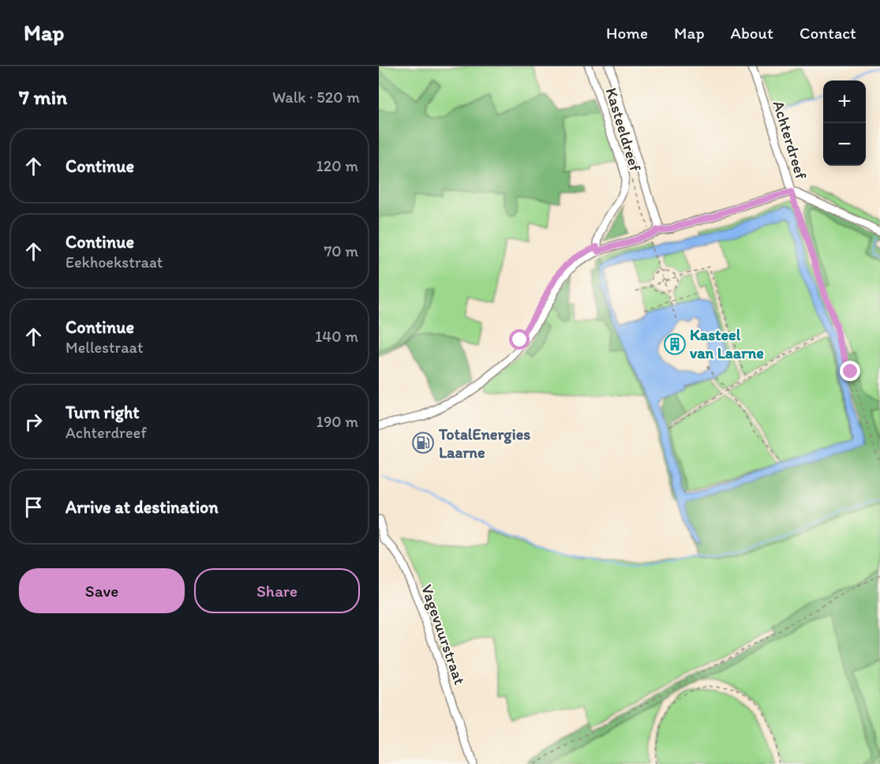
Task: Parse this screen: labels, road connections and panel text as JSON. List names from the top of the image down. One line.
{"streets":{"street":["Kasteeldreef","Achterdreef","Vagevuurstraat"]},"places":{"building":["Kasteel van Laarne"],"fuel station":["TotalEnergies Laarne"]},"page":{"header":"Map","nav":["Home","Map","About","Contact"],"heading":["7 min","Walk · 520 m"],"map_buttons":["+","−"],"list":[["Continue","120 m"],["Continue","Eekhoekstraat","70 m"],["Continue","Mellestraat","140 m"],["Turn right","Achterdreef","190 m"],"Arrive at destination"],"buttons":["Save","Share"]}}
